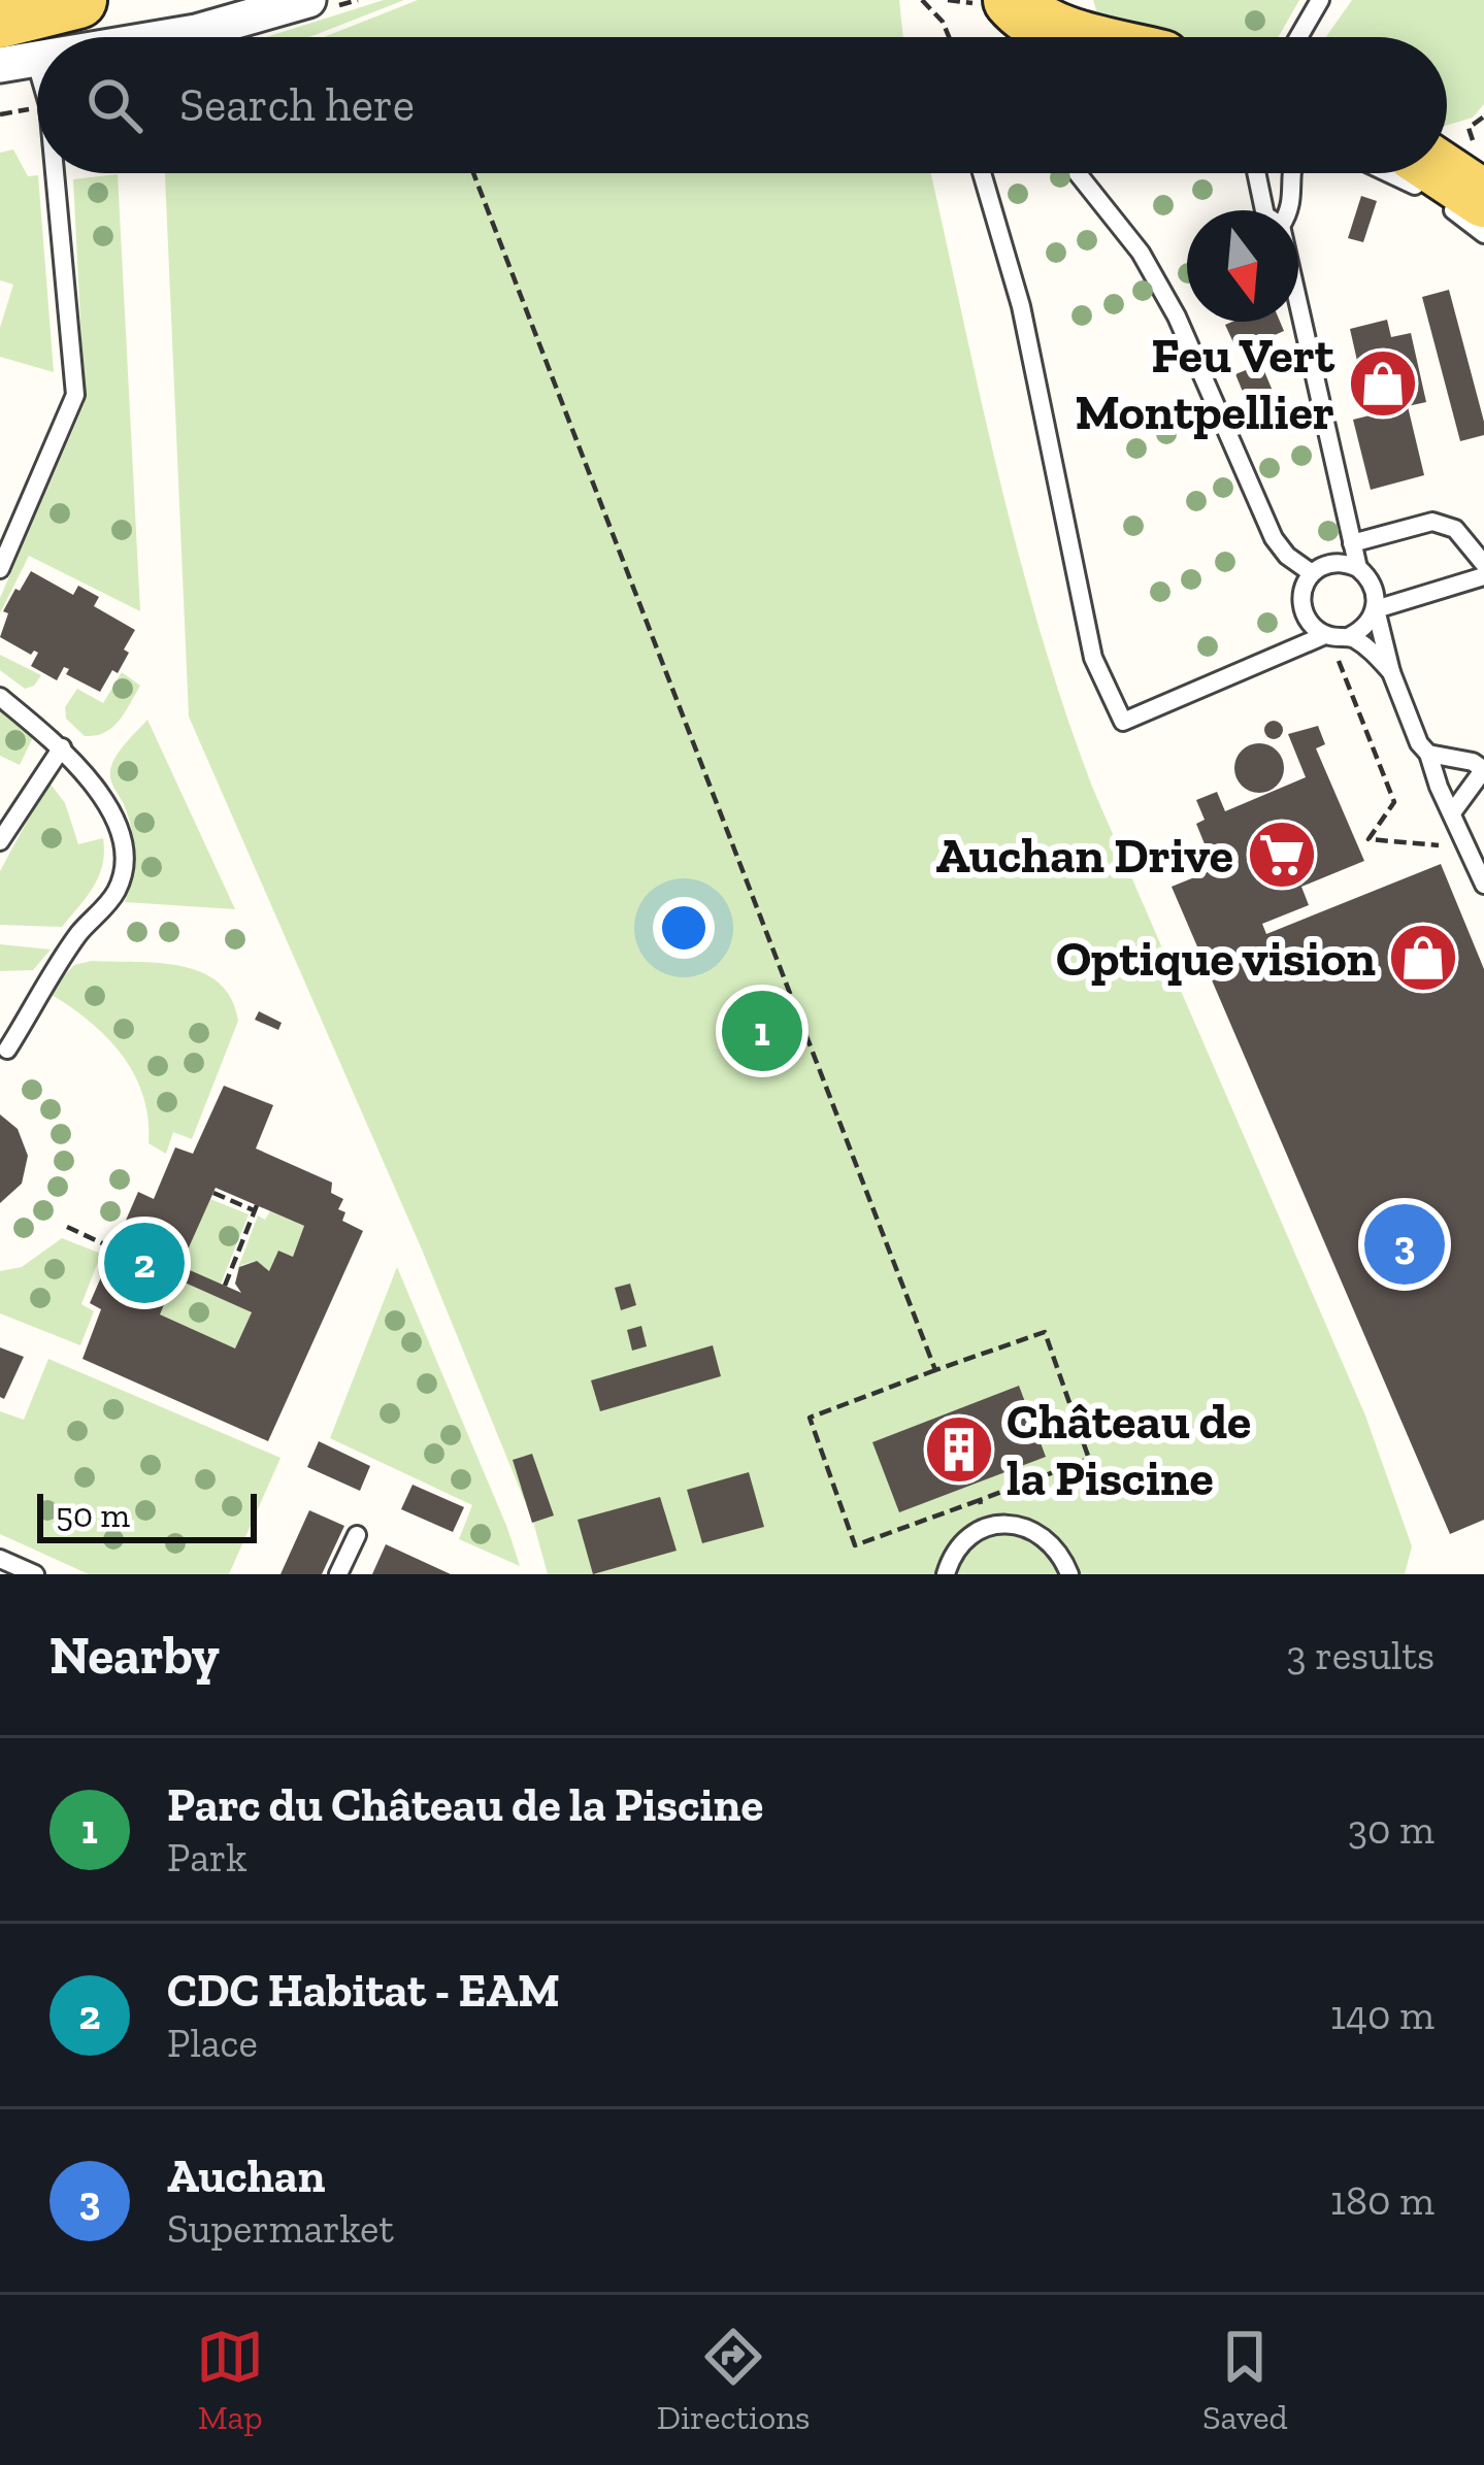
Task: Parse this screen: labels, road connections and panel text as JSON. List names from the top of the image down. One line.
{"places":{"shop":["Feu Vert Montpellier","Optique vision"],"supermarket":["Auchan Drive"],"building":["Château de la Piscine"]},"scale_bar":"50 m","north":"bottom","page":{"search":"Search here","pins":["1","3","2"],"scale":"50 m","heading":["Nearby","3 results"],"list":[{"mark":"1","name":"Parc du Château de la Piscine","note":"Park","value":"30 m"},{"mark":"2","name":"CDC Habitat - EAM","note":"Place","value":"140 m"},{"mark":"3","name":"Auchan","note":"Supermarket","value":"180 m"}],"nav":["Map","Directions","Saved"]}}
